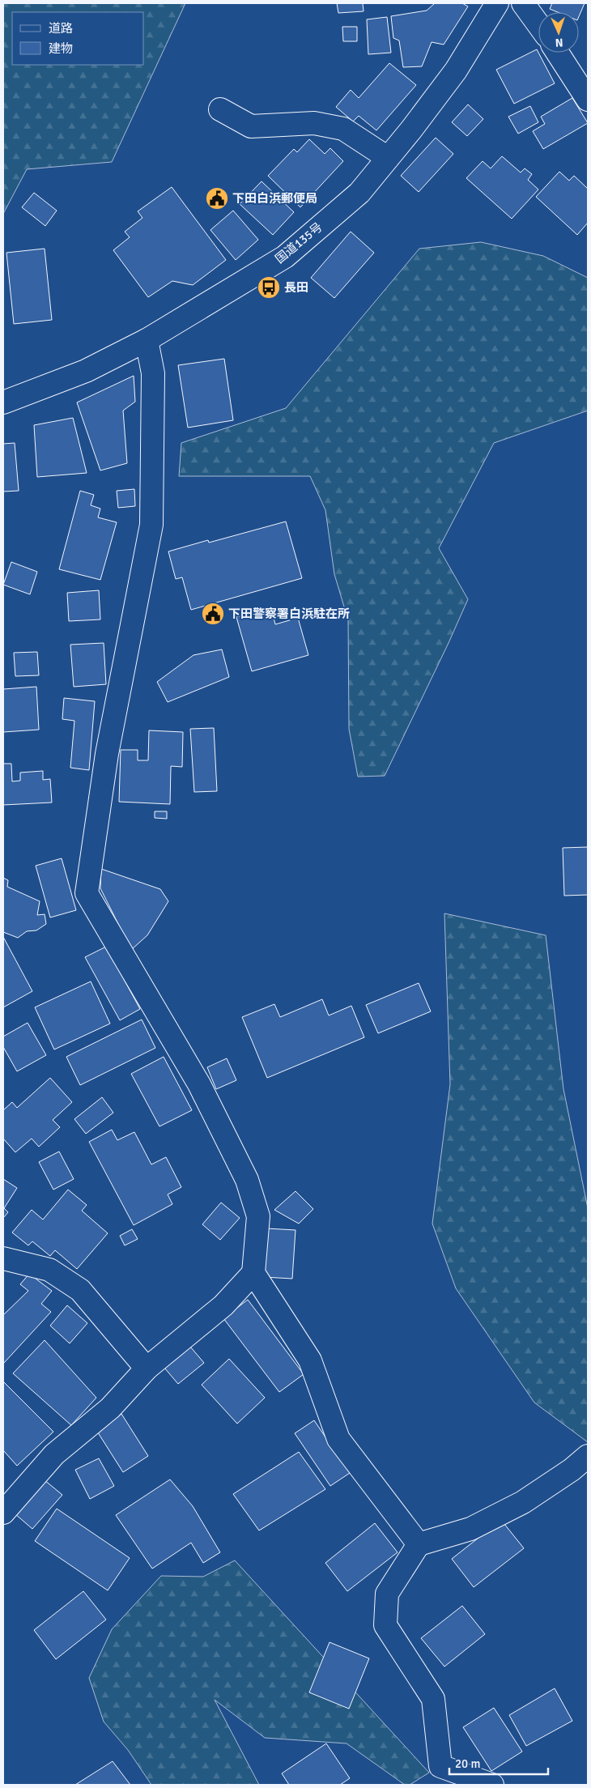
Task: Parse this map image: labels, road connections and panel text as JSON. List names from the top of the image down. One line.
{"streets":{"main road":["国道135号"]},"places":{"public building":["下田白浜郵便局","下田警察署白浜駐在所"],"bus stop":["長田"]},"legend":["道路","建物"],"scale_bar":"20 m","north":"bottom"}
